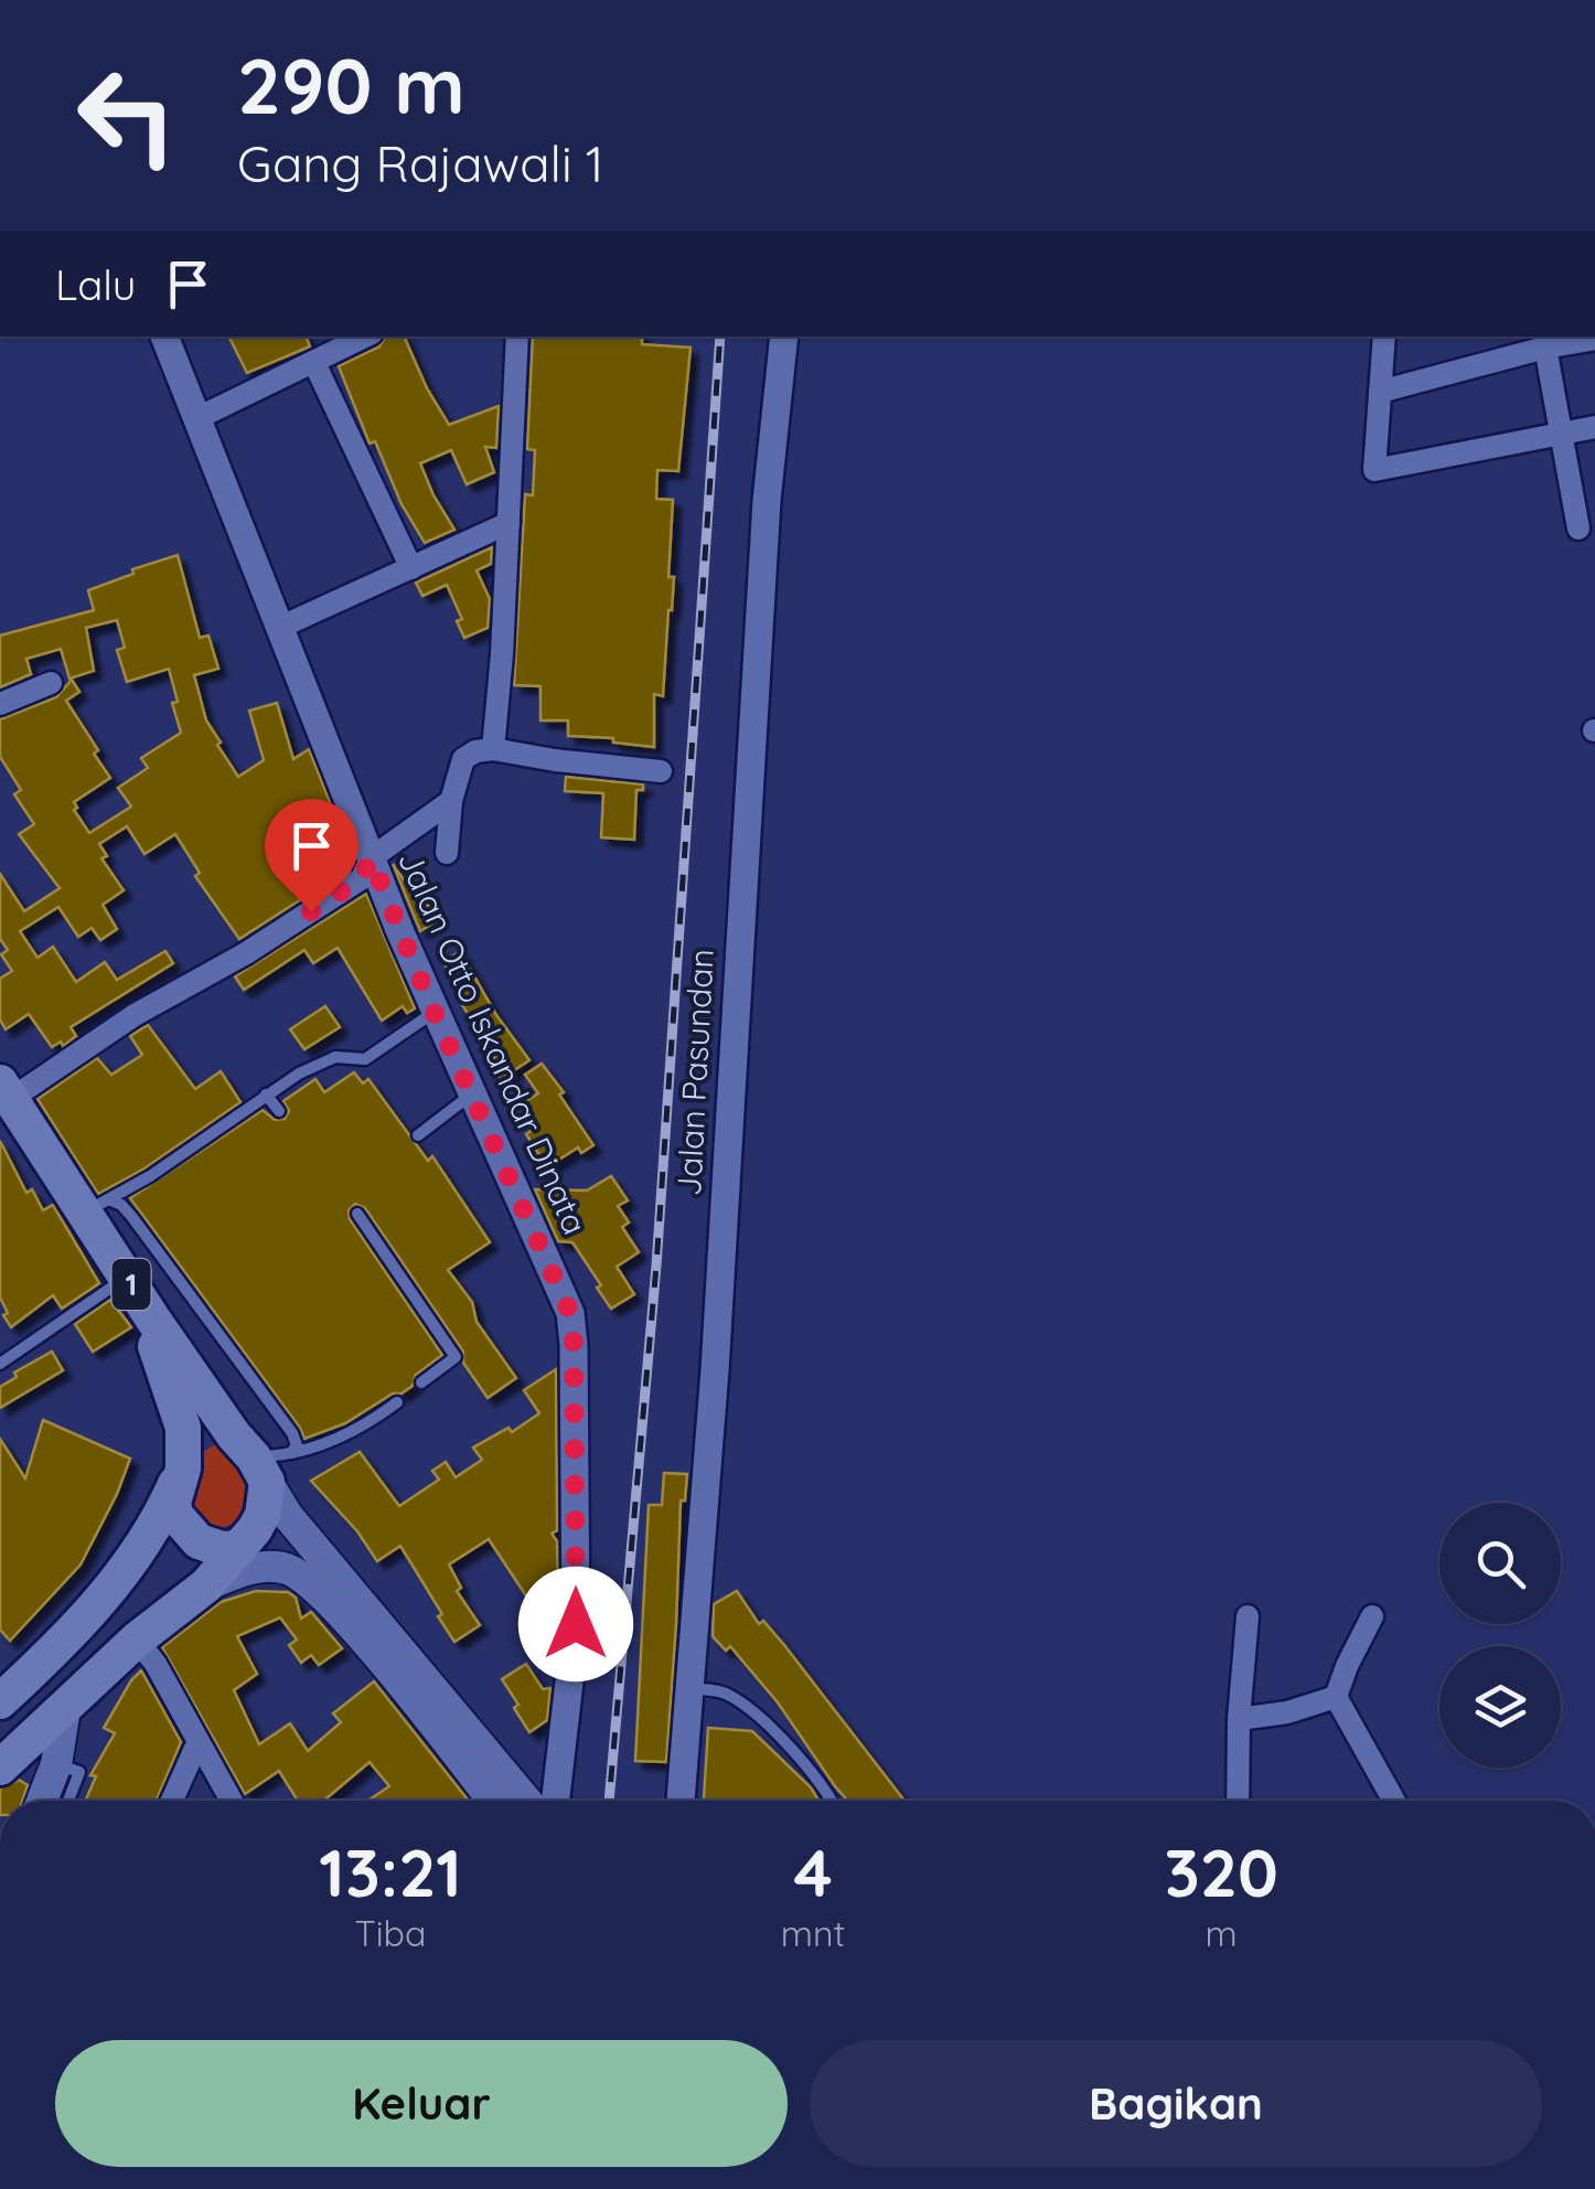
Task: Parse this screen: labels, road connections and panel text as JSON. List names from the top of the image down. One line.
{"streets":{"main road":["1"],"street":["Jalan Otto Iskandar Dinata","Jalan Pasundan"]},"page":{"turn":["290 m","Gang Rajawali 1"],"then":"Lalu","eta":["13:21","Tiba","4","mnt","320","m"],"buttons":["Keluar","Bagikan"]}}
